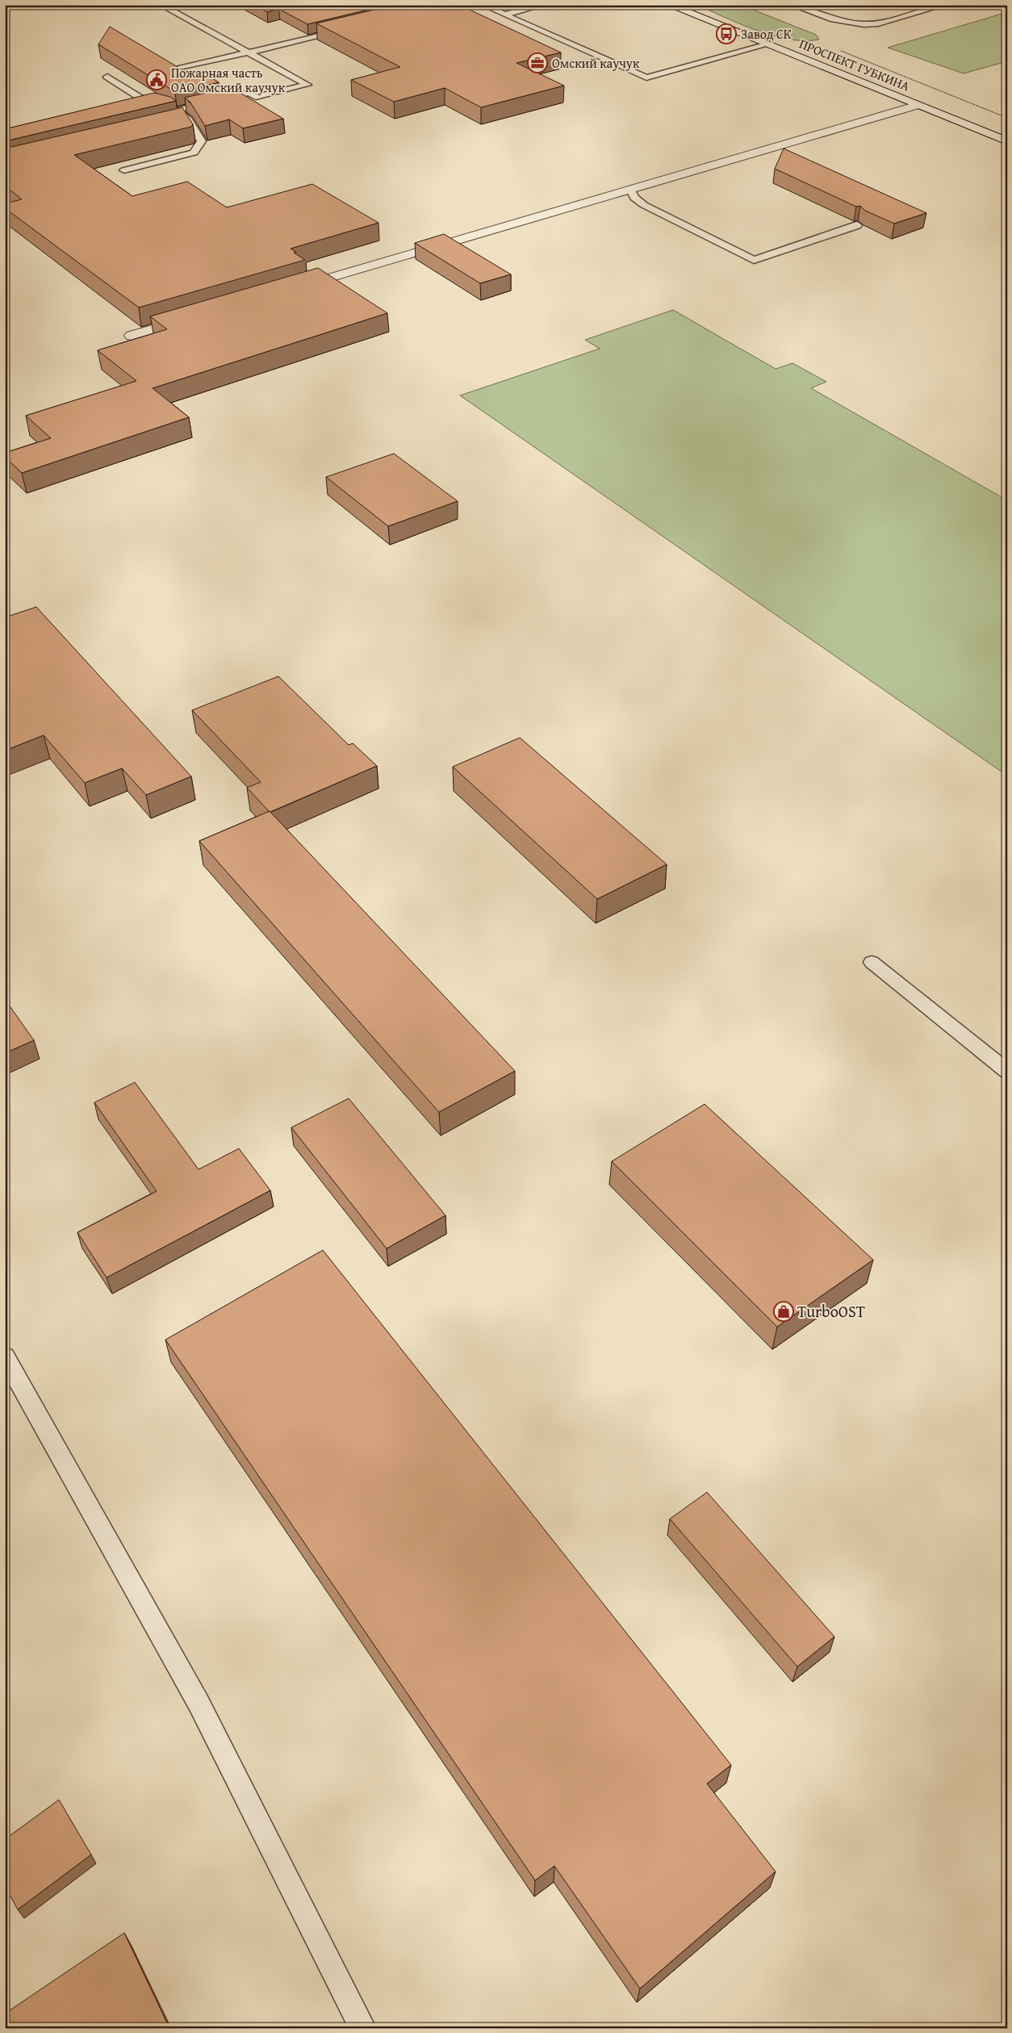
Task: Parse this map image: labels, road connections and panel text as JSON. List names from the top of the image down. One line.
{"streets":{"street":["ПРОСПЕКТ ГУБКИНА"]},"places":{"bus stop":["Завод СК"],"office":["Омский каучук"],"public building":["Пожарная часть ОАО Омский каучук"],"shop":["TurboOST"]}}
